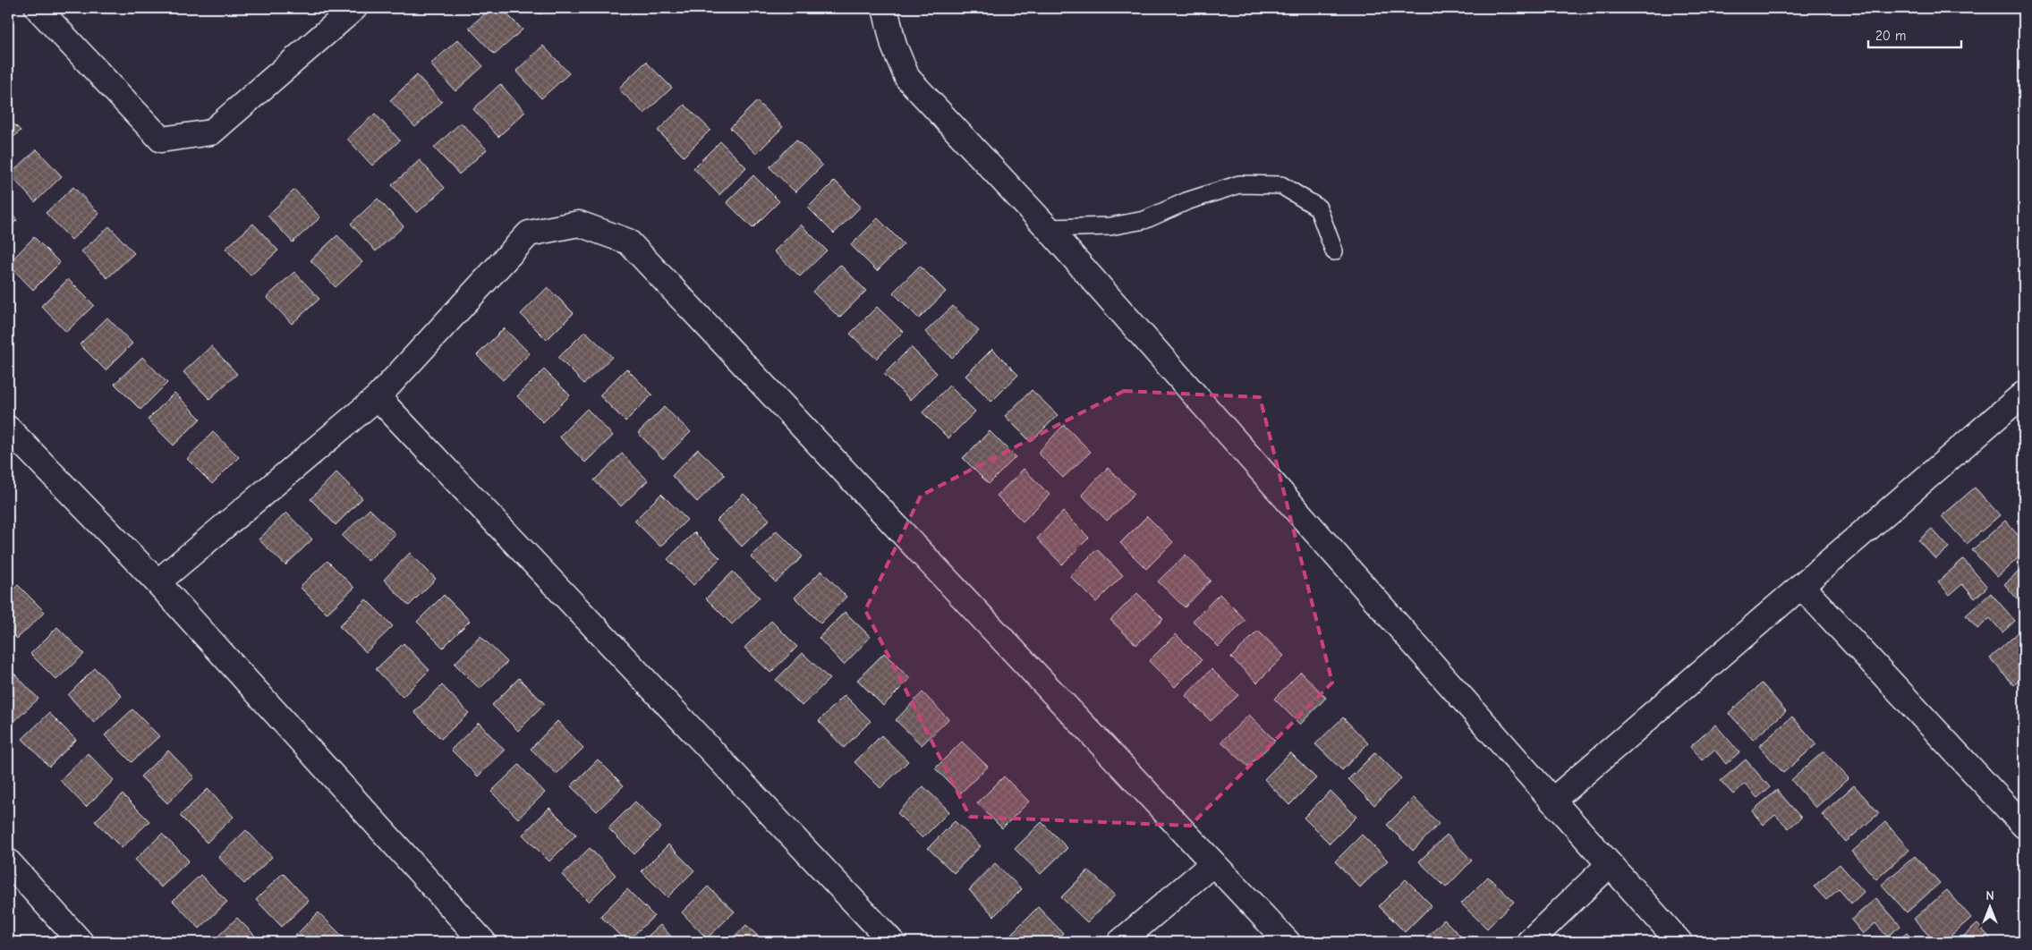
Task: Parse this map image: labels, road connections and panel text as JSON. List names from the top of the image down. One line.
{"scale_bar":"20 m","north":"top"}
